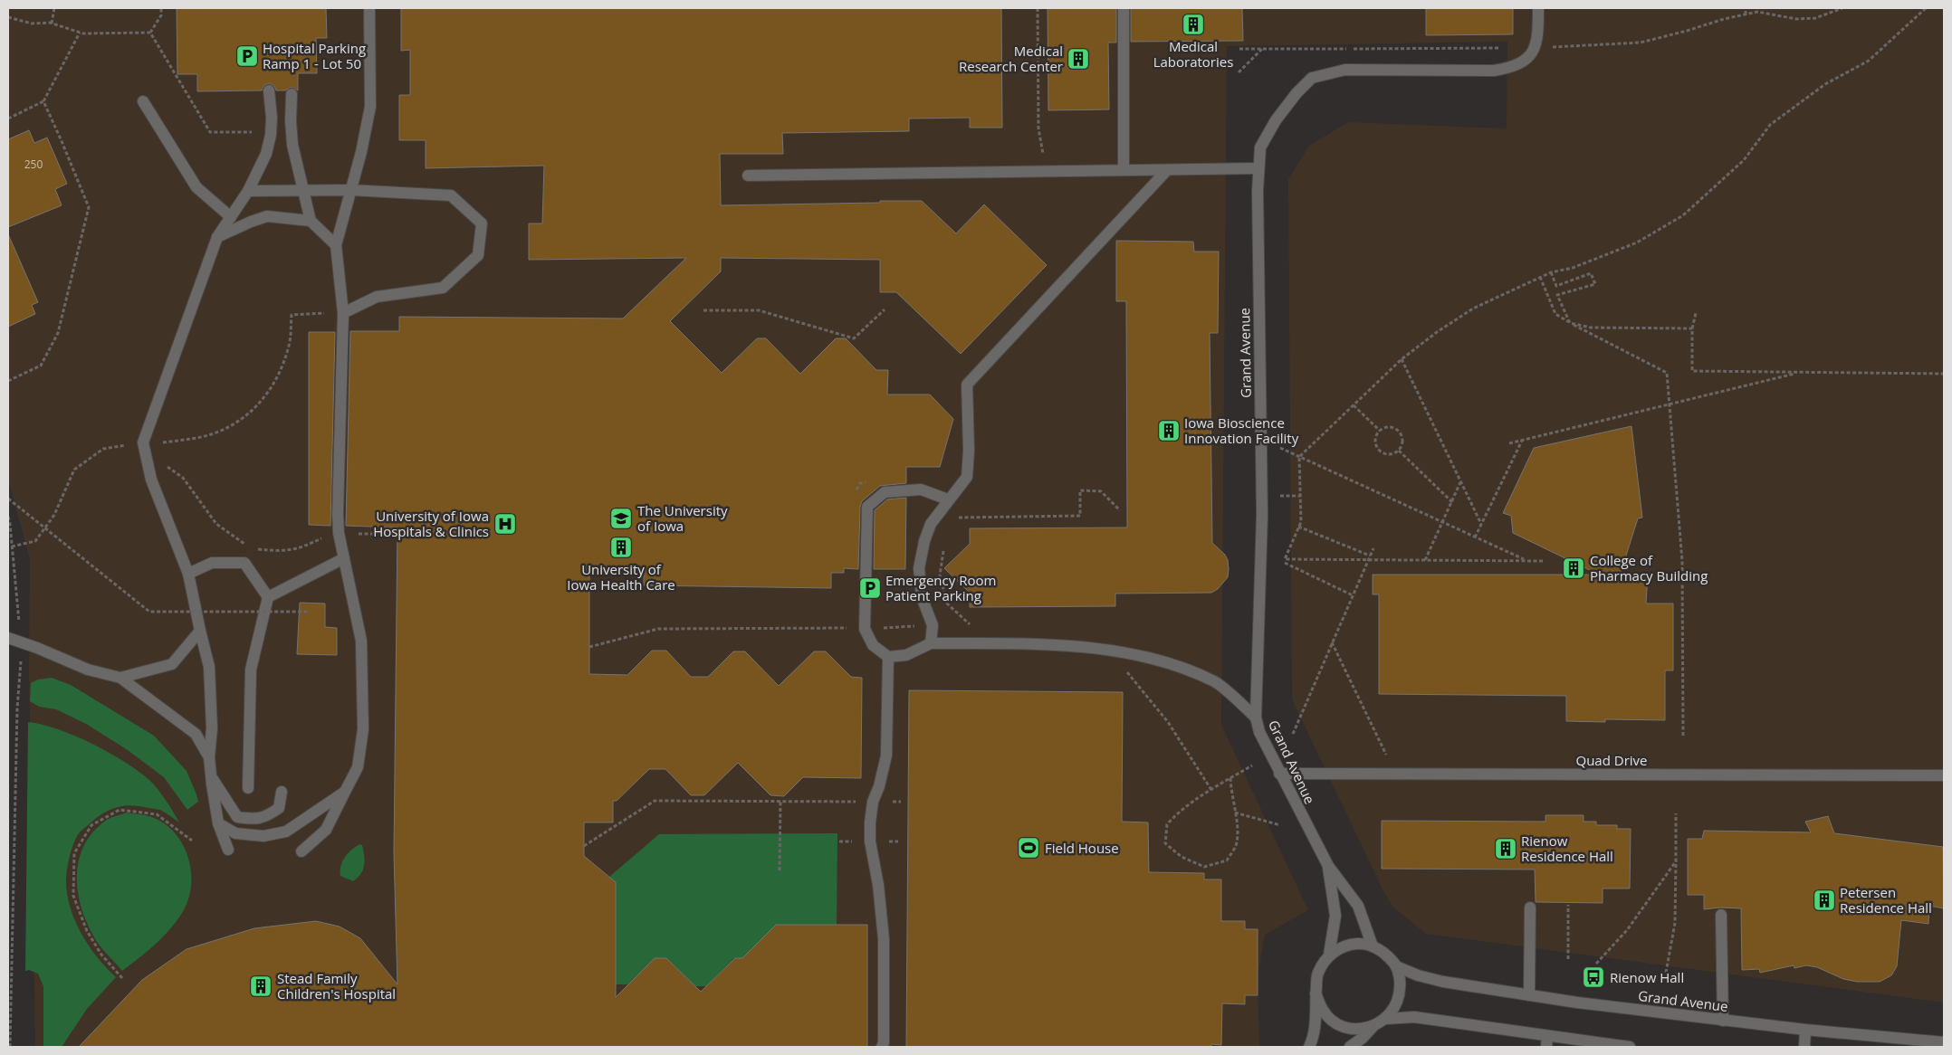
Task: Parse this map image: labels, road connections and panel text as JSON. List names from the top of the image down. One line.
{"streets":{"street":["Grand Avenue","Quad Drive"]},"crossings":[["Grand Avenue","Quad Drive"]],"places":{"building":["Medical Laboratories","Medical Research Center","Iowa Bioscience Innovation Facility","University of Iowa Health Care","College of Pharmacy Building","Rienow Residence Hall","Petersen Residence Hall","Stead Family Children's Hospital"],"parking":["Hospital Parking Ramp 1 - Lot 50","Emergency Room Patient Parking"],"school or university":["The University of Iowa"],"hospital":["University of Iowa Hospitals & Clinics"],"sports":["Field House"],"bus stop":["Rienow Hall"]},"house_numbers":["250"]}
